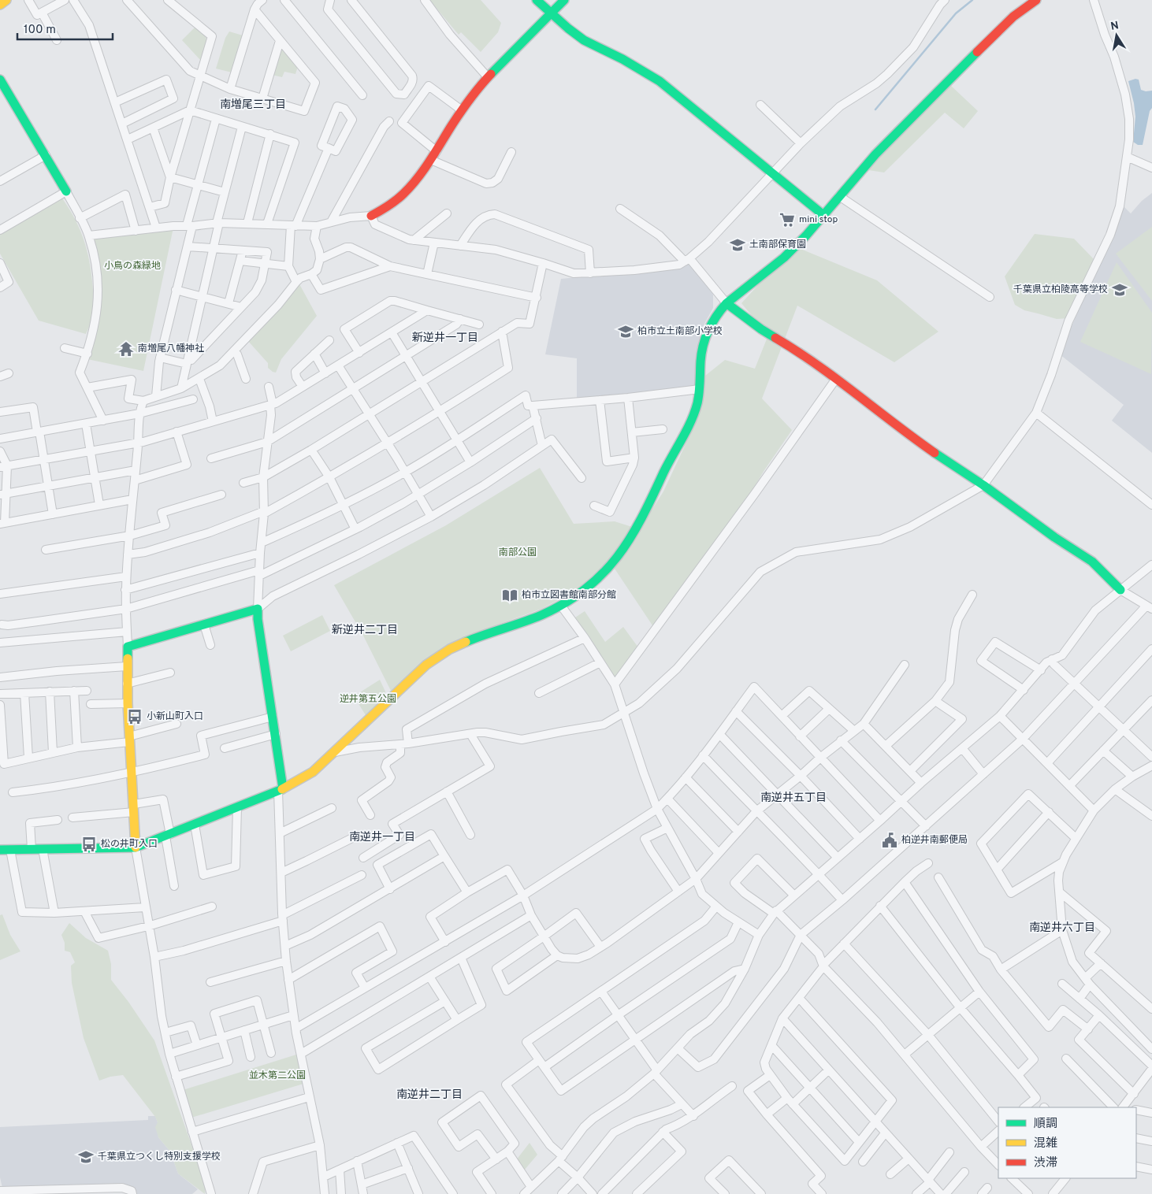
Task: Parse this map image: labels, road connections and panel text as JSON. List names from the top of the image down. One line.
{"districts":["南増尾三丁目","新逆井一丁目","新逆井二丁目","南逆井五丁目","南逆井一丁目","南逆井六丁目","南逆井二丁目"],"parks":["小鳥の森緑地","南部公園","逆井第五公園","並木第二公園"],"places":{"supermarket":["mini stop"],"school or university":["土南部保育園","千葉県立柏陵高等学校","柏市立土南部小学校","千葉県立つくし特別支援学校"],"temple":["南増尾八幡神社"],"library":["柏市立図書館南部分館"],"bus stop":["小新山町入口","松の井町入口"],"public building":["柏逆井南郵便局"]},"legend":["順調","混雑","渋滞"],"scale_bar":"100 m","north":"top"}
